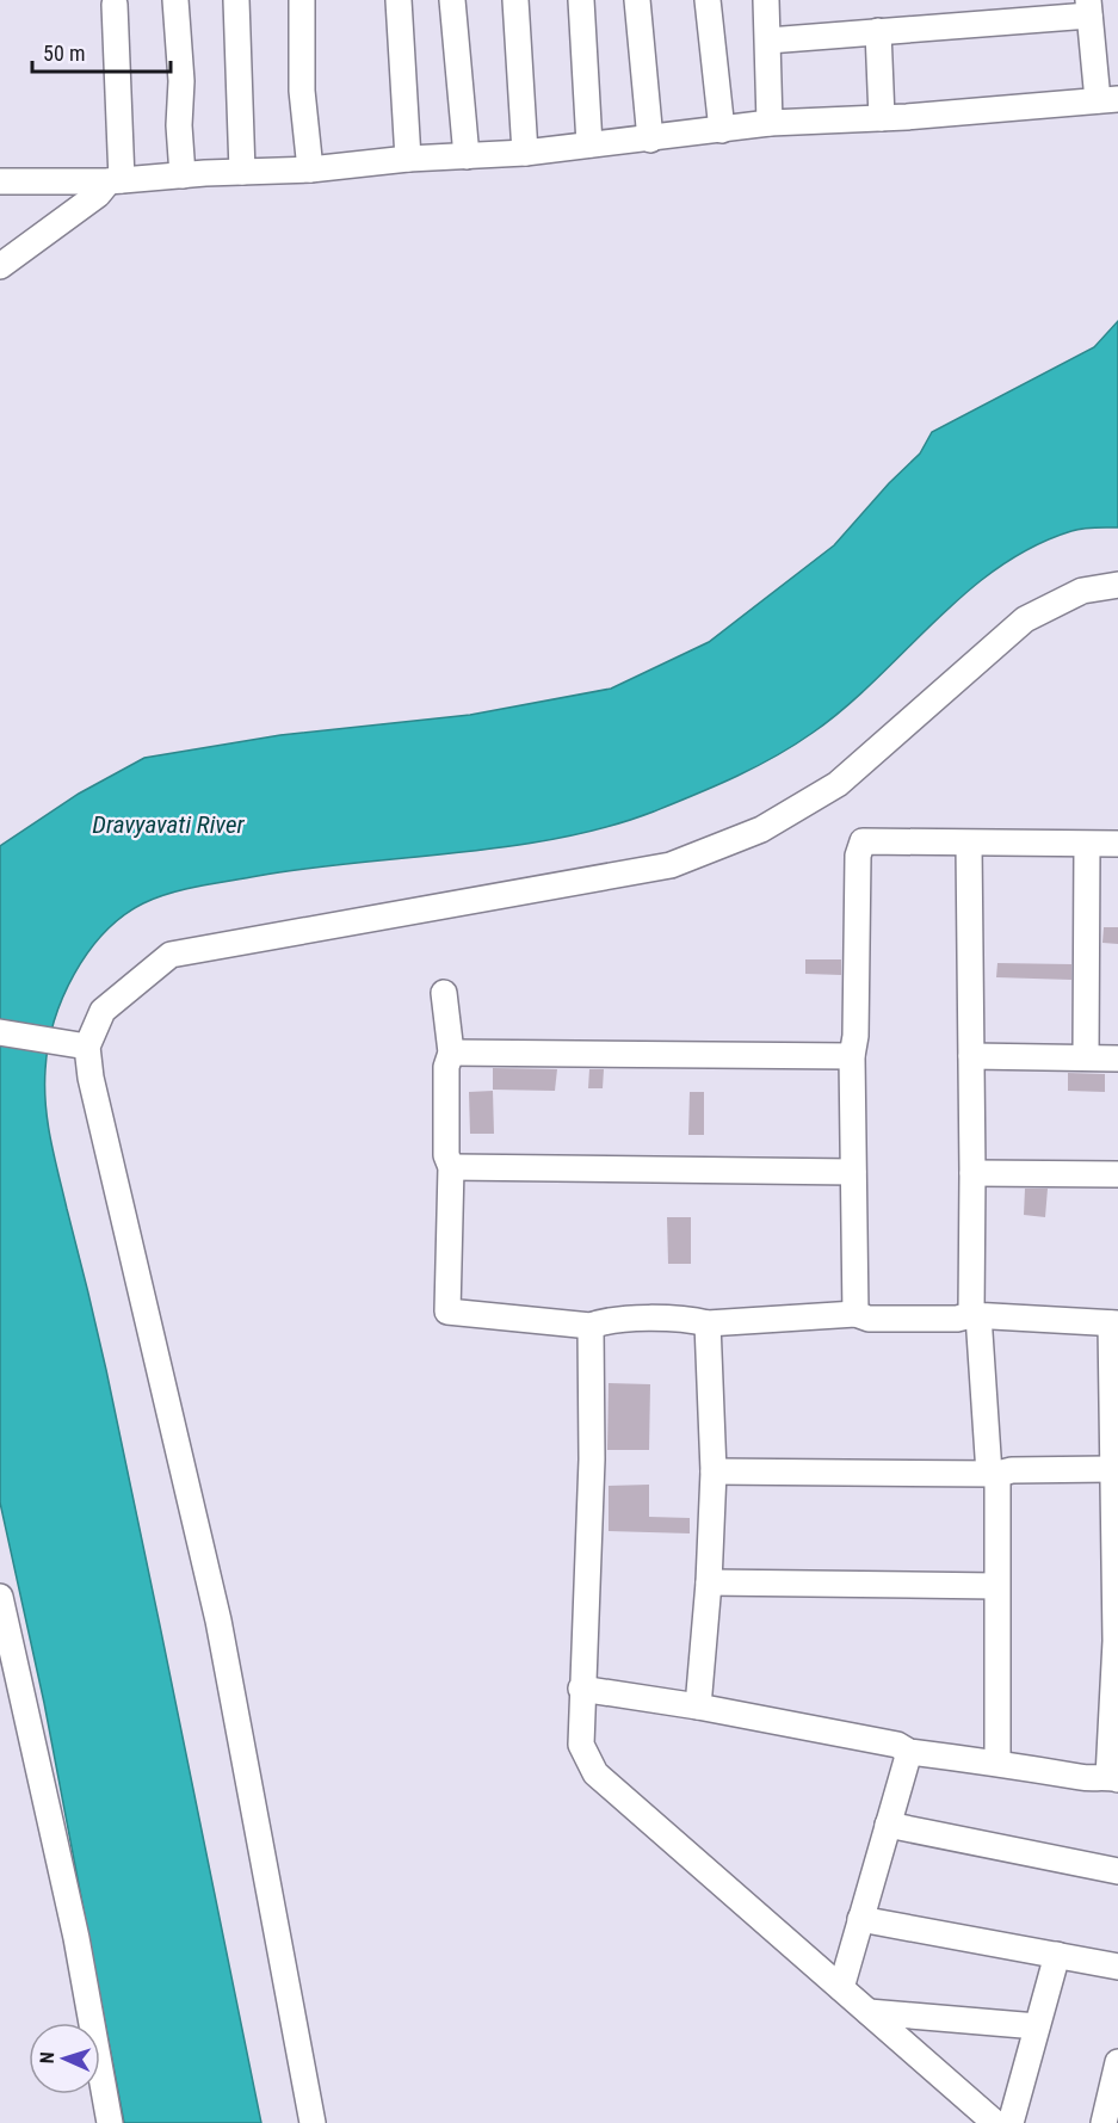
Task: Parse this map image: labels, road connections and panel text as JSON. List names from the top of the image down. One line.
{"water":["Dravyavati River"],"scale_bar":"50 m","north":"left"}
